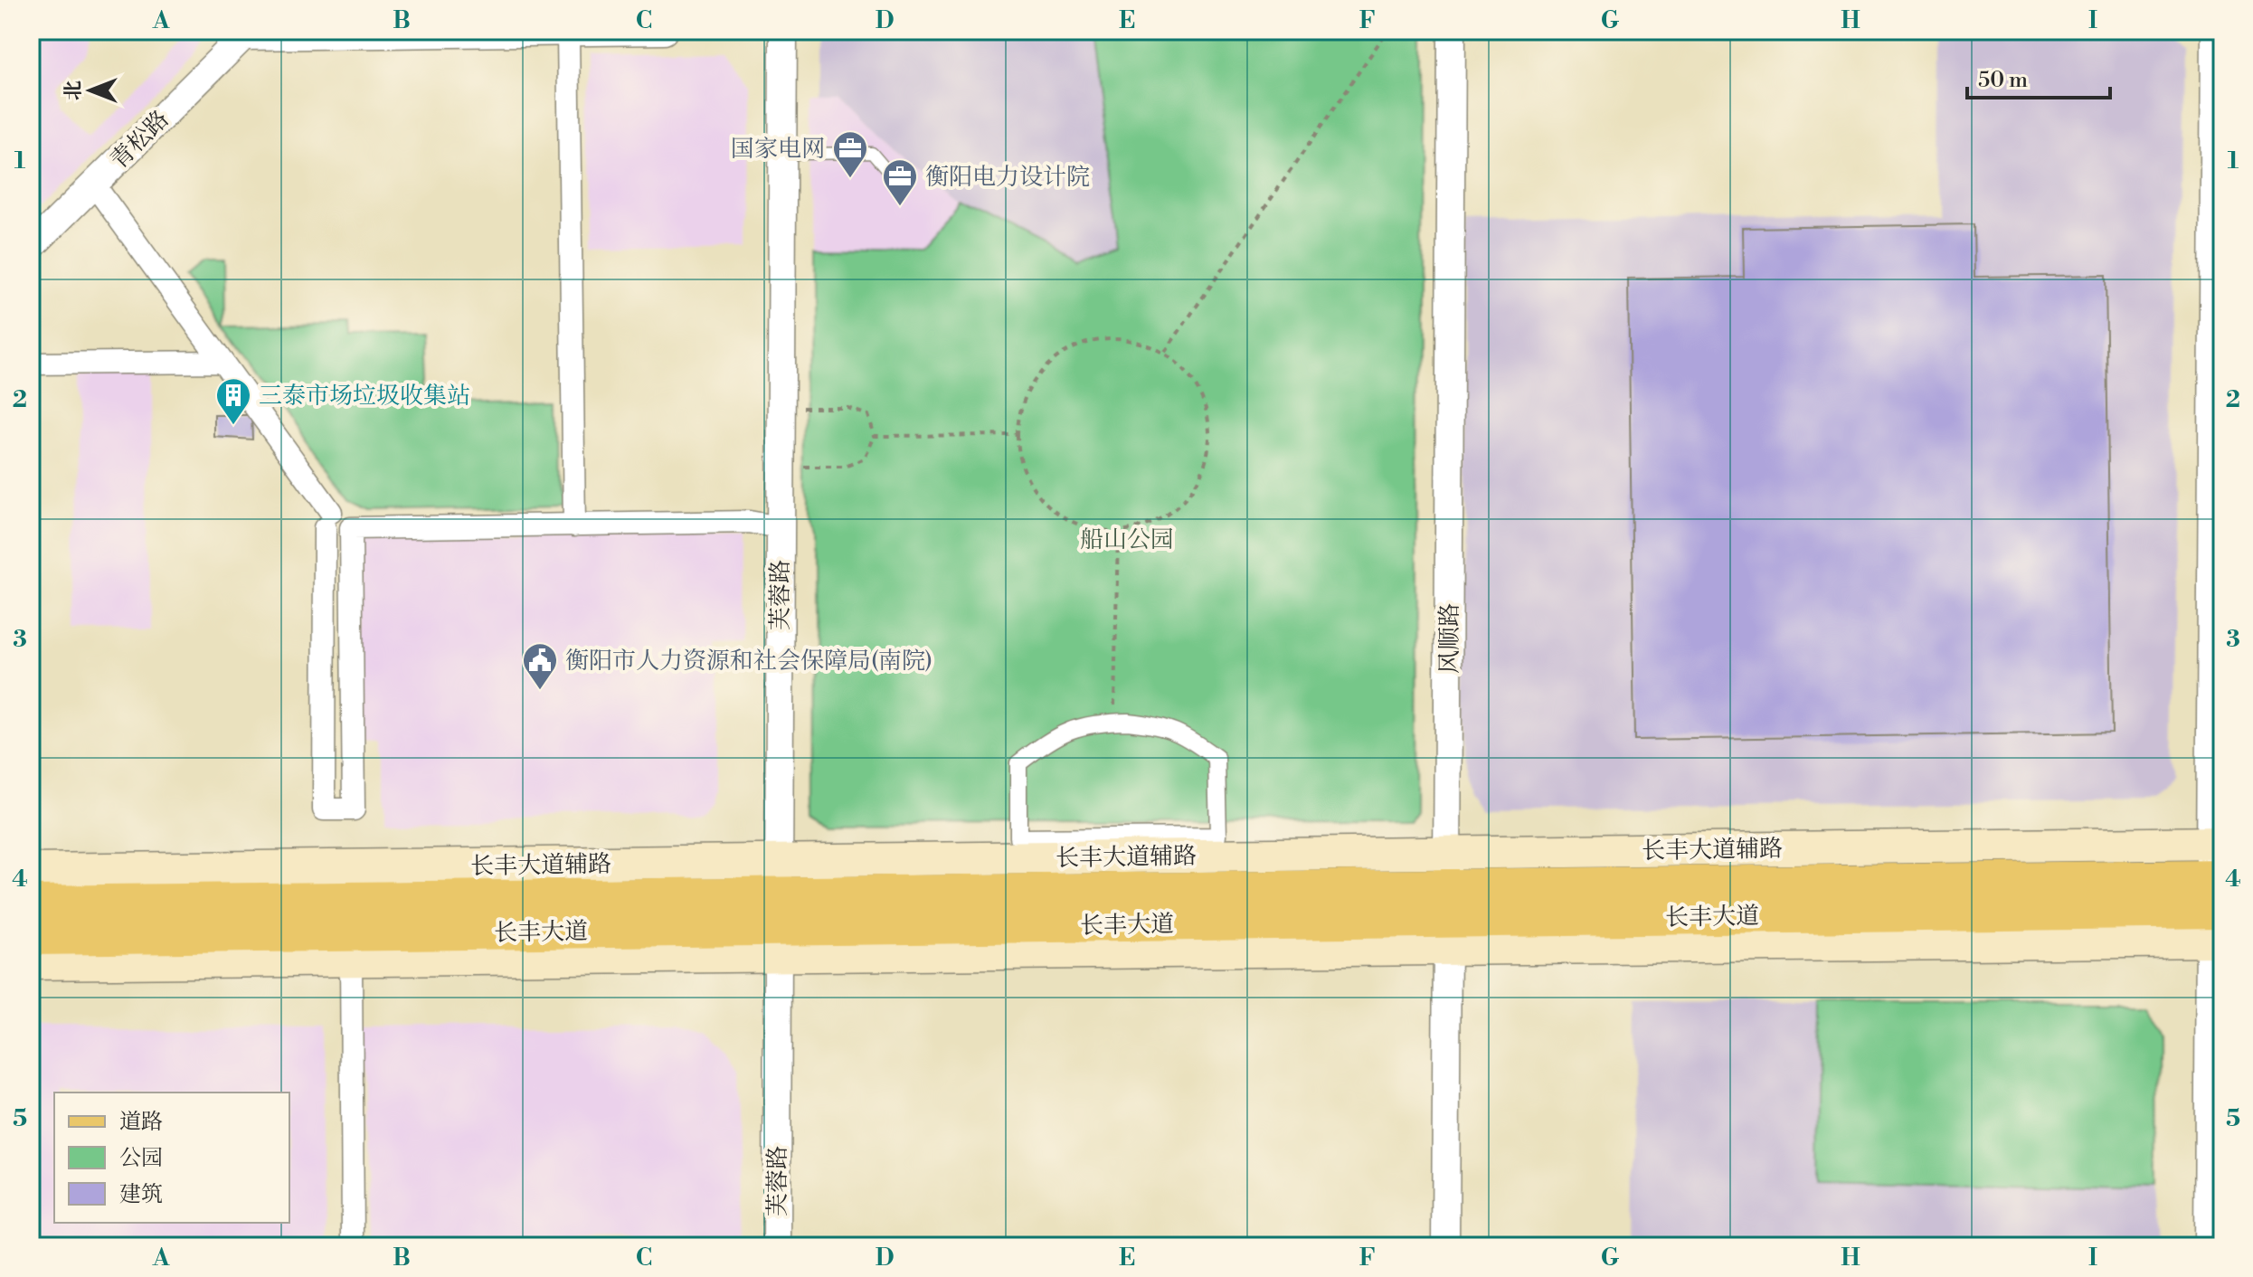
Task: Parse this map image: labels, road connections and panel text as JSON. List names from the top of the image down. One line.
{"streets":{"main road":["长丰大道辅路","长丰大道"],"street":["青松路","芙蓉路","风顺路"]},"crossings":[["芙蓉路","长丰大道辅路"],["芙蓉路","长丰大道"],["风顺路","长丰大道辅路"],["风顺路","长丰大道"],["长丰大道辅路","长丰大道"]],"parks":["船山公园"],"places":{"office":["国家电网","衡阳电力设计院"],"building":["三泰市场垃圾收集站"],"public building":["衡阳市人力资源和社会保障局(南院)"]},"legend":["道路","公园","建筑"],"scale_bar":"50 m","north":"left","grid":{"columns":["A","B","C","D","E","F","G","H","I"],"rows":["1","2","3","4","5"]}}
